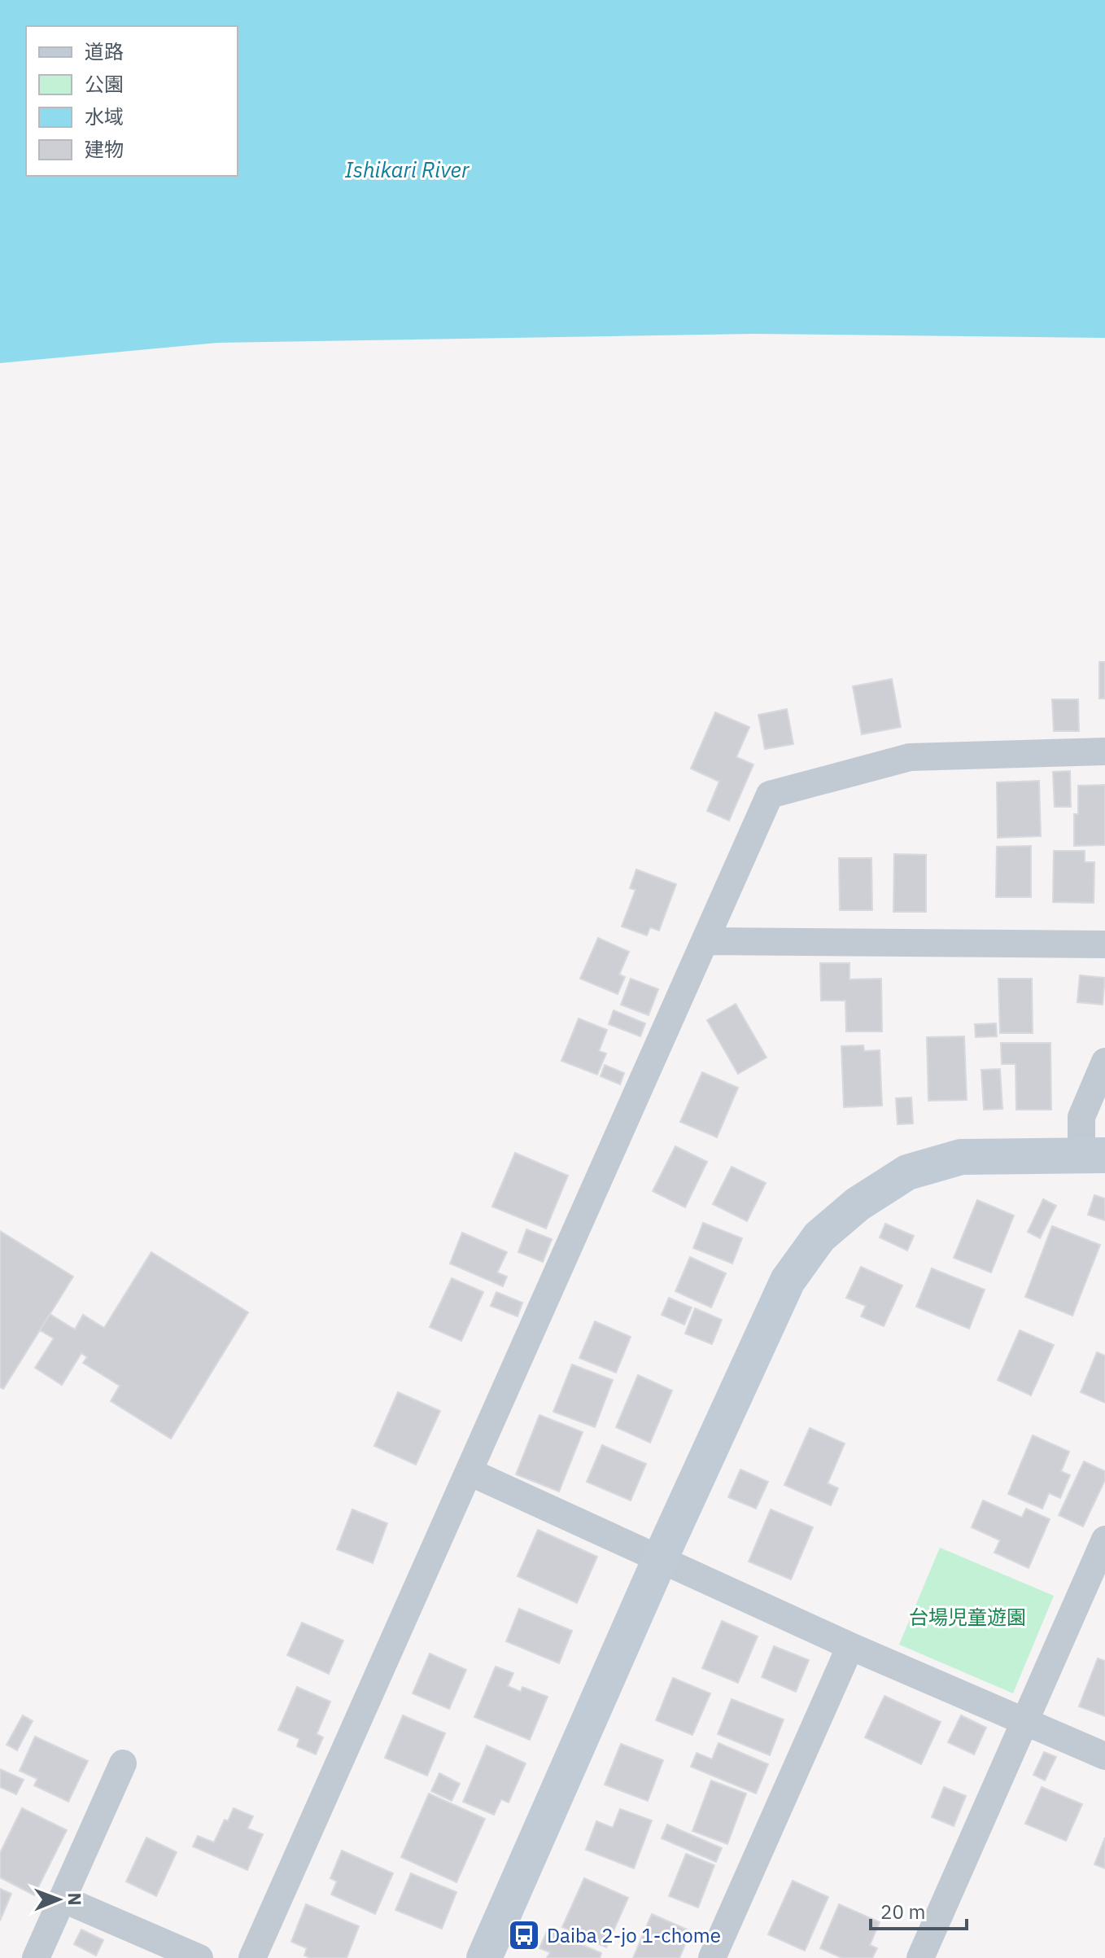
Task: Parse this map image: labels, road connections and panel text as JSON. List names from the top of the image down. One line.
{"water":["Ishikari River"],"parks":["台場児童遊園"],"places":{"bus stop":["Daiba 2-jo 1-chome"]},"legend":["道路","公園","水域","建物"],"scale_bar":"20 m","north":"right"}
